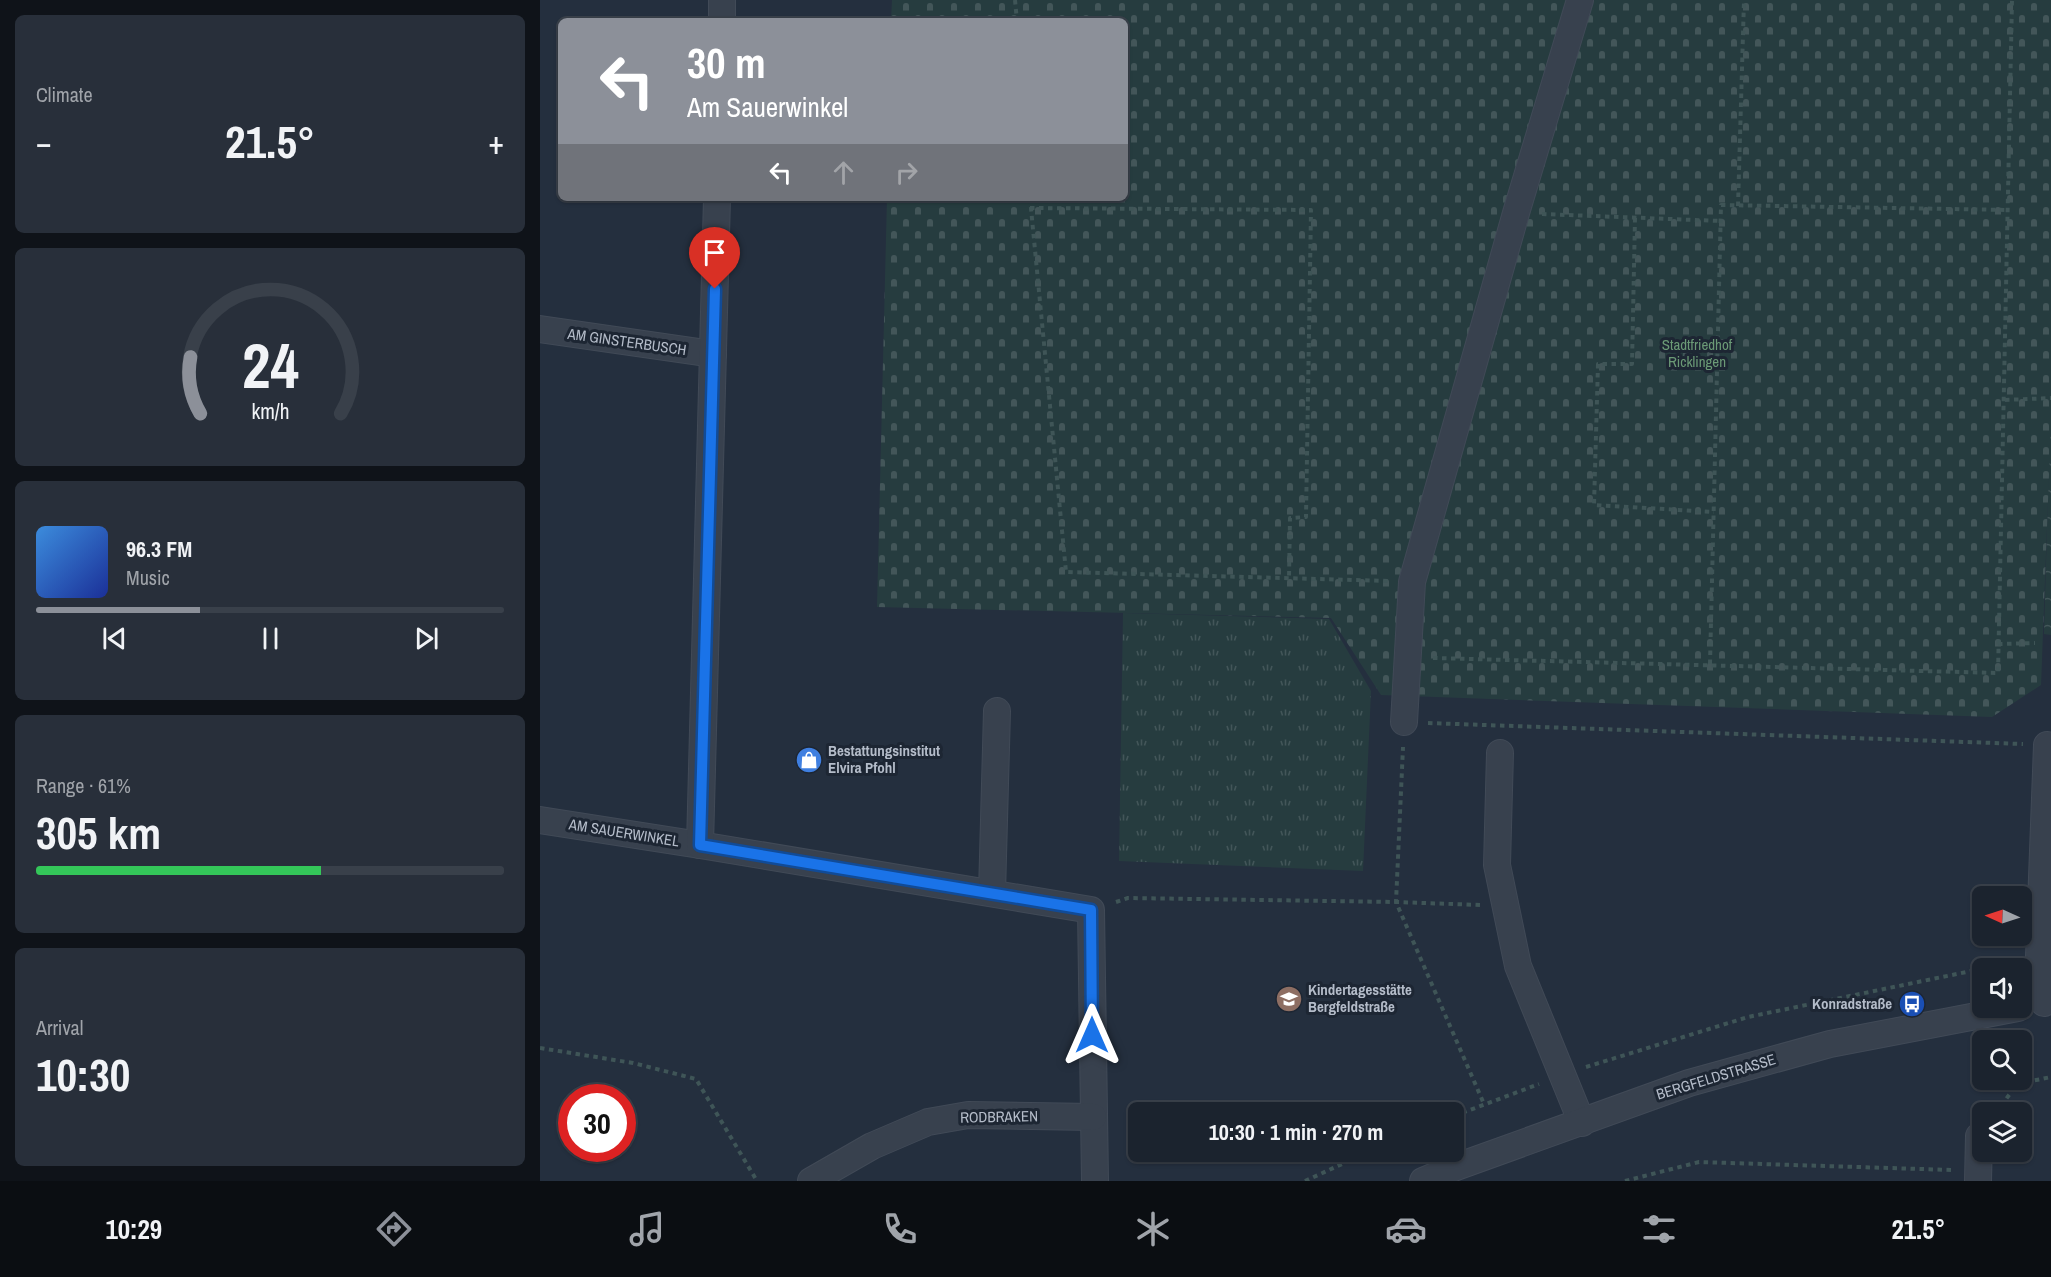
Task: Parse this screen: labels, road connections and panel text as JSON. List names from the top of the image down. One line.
{"streets":{"street":["AM GINSTERBUSCH","AM SAUERWINKEL","BERGFELDSTRASSE","RODBRAKEN"]},"parks":["Stadtfriedhof Ricklingen"],"places":{"shop":["Bestattungsinstitut Elvira Pfohl"],"school or university":["Kindertagesstätte Bergfeldstraße"],"bus stop":["Konradstraße"]},"north":"left","page":{"tile":["Climate",["Range · 61%","305 km"],["Arrival","10:30"]],"turn":["30 m","Am Sauerwinkel"],"heat":["−","21.5°","+"],"song":["96.3 FM","Music"],"limit":"30","trip":"10:30 · 1 min · 270 m","tabs":["10:29","21.5°"],"gauge":["24","km/h"]}}
